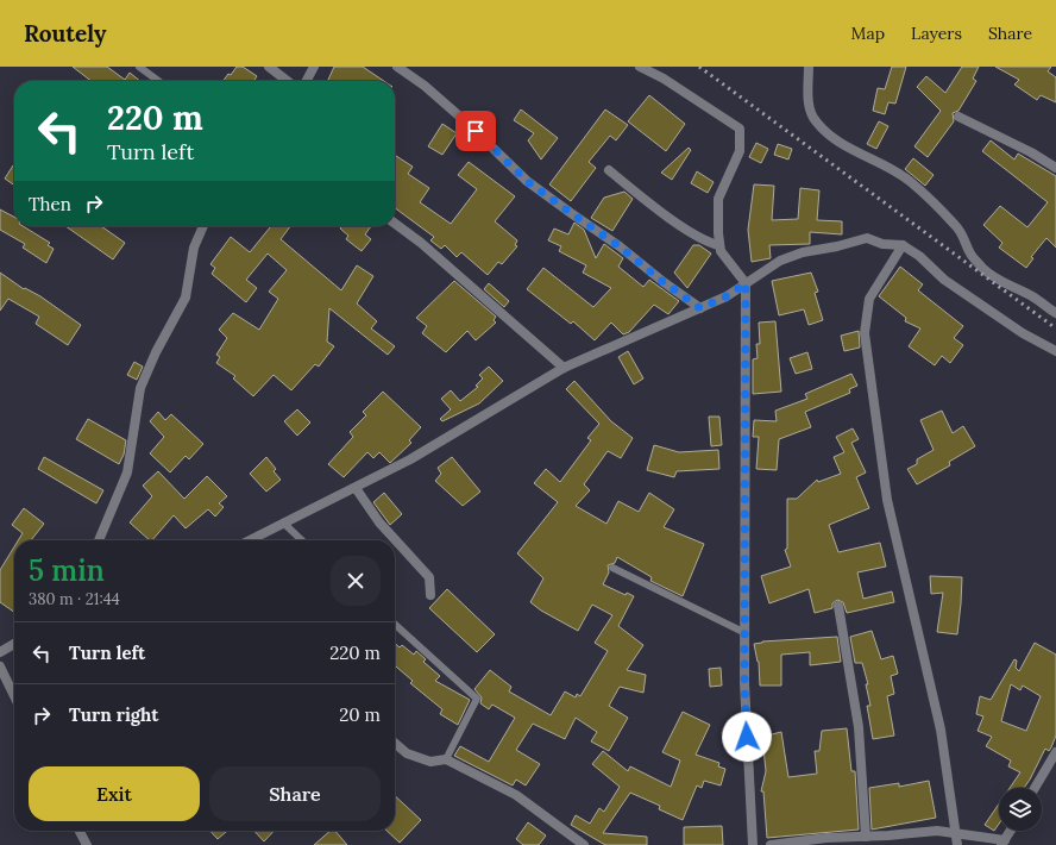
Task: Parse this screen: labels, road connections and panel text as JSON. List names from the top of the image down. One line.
{"page":{"header":"Routely","nav":["Map","Layers","Share"],"turn":["220 m","Turn left"],"then":"Then","heading":["5 min","380 m · 21:44"],"list":[{"name":"Turn left","value":"220 m"},{"name":"Turn right","value":"20 m"}],"buttons":["Exit","Share"]}}
